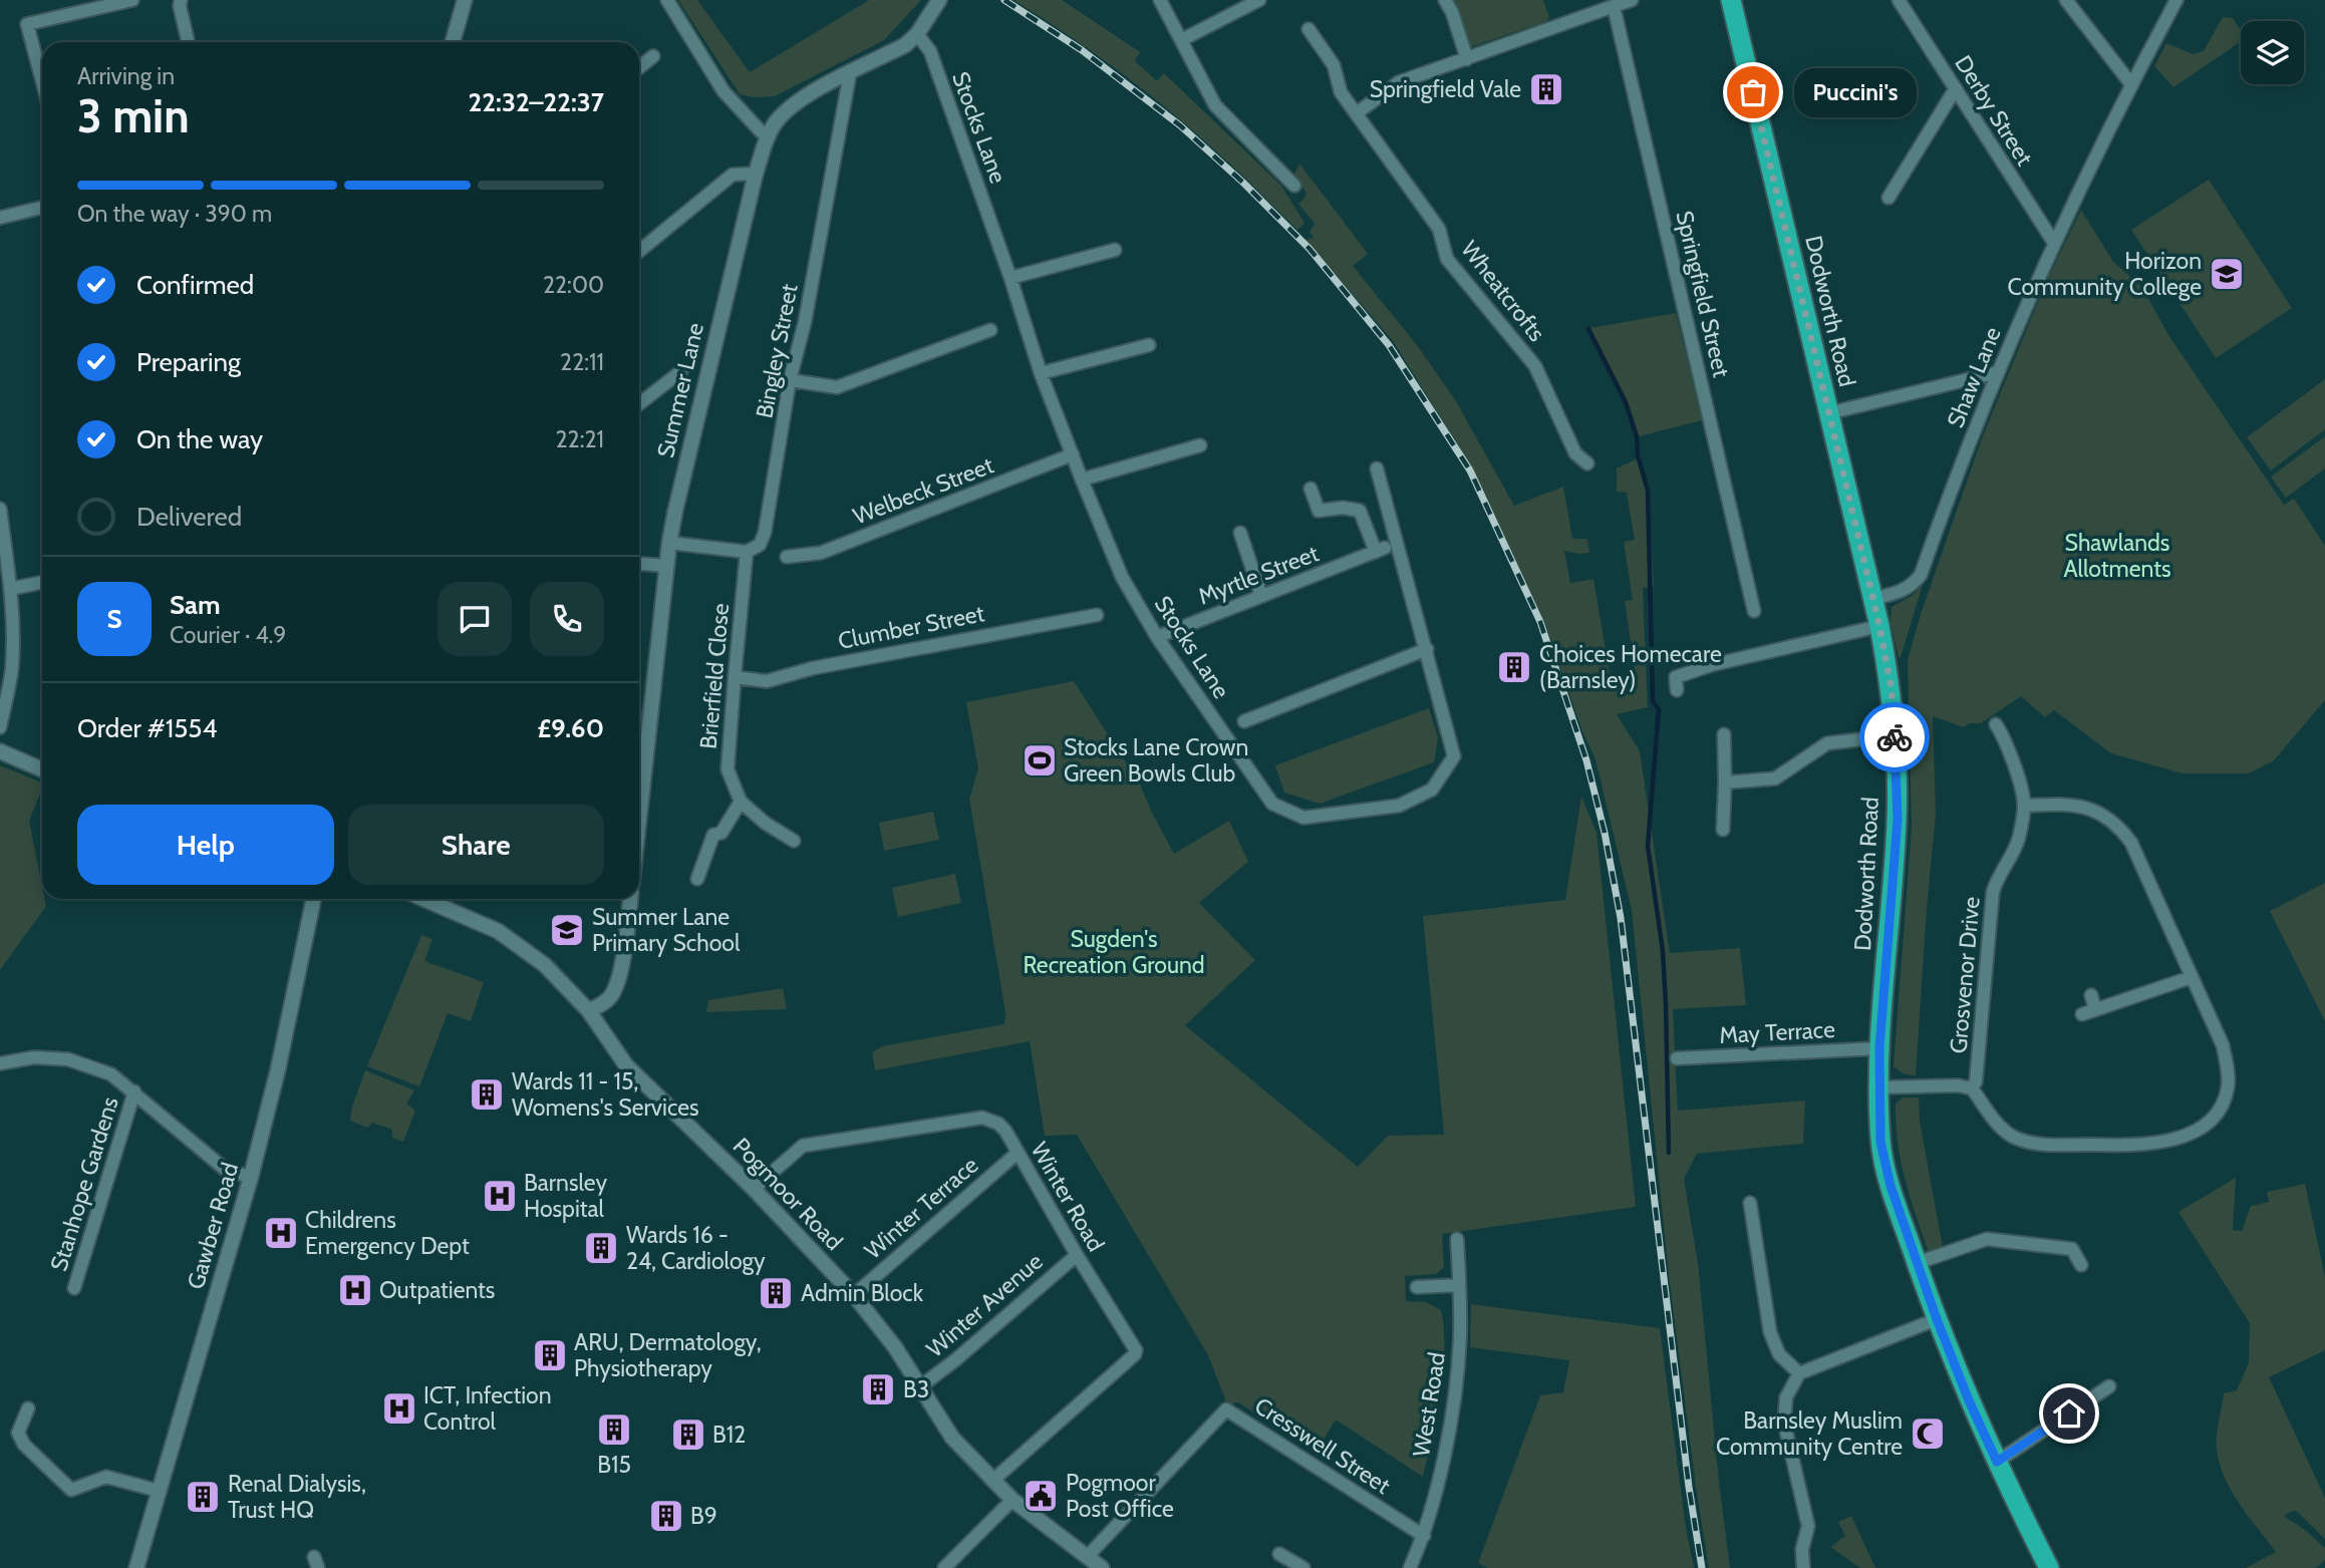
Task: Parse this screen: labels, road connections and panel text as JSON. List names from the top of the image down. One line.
{"streets":{"highway":["Dodworth Road"],"street":["Derby Street","Stocks Lane","Wheatcrofts","Springfield Street","Bingley Street","Shaw Lane","Summer Lane","Welbeck Street","Myrtle Street","Clumber Street","Brierfield Close","Grosvenor Drive","May Terrace","Stanhope Gardens","Pogmoor Road","Winter Road","Winter Terrace","Gawber Road","Winter Avenue","West Road","Cresswell Street"]},"crossings":[["Derby Street","Shaw Lane"],["Stocks Lane","Summer Lane"],["Stocks Lane","Welbeck Street"],["Stocks Lane","Myrtle Street"],["Dodworth Road","Shaw Lane"],["Dodworth Road","Grosvenor Drive"],["Dodworth Road","May Terrace"],["Bingley Street","Summer Lane"],["Bingley Street","Brierfield Close"],["Clumber Street","Brierfield Close"],["Pogmoor Road","Winter Road"],["Pogmoor Road","Winter Terrace"],["Pogmoor Road","Winter Avenue"],["Pogmoor Road","Cresswell Street"],["Winter Road","Winter Terrace"],["Winter Road","Winter Avenue"],["West Road","Cresswell Street"]],"parks":["Shawlands Allotments","Sugden's Recreation Ground"],"places":{"building":["Springfield Vale","Choices Homecare (Barnsley)","Wards 11 - 15, Womens's Services","Wards 16 - 24, Cardiology","Admin Block","ARU, Dermatology, Physiotherapy","B3","B15","B12","Renal Dialysis, Trust HQ","B9"],"other":["Puccini's"],"school or university":["Horizon Community College","Summer Lane Primary School"],"sports":["Stocks Lane Crown Green Bowls Club"],"hospital":["Barnsley Hospital","Childrens Emergency Dept","Outpatients","ICT, Infection Control"],"mosque":["Barnsley Muslim Community Centre"],"public building":["Pogmoor Post Office"]},"page":{"heading":["3 min","Arriving in","22:32–22:37"],"panel":["Sam","Courier · 4.9","Order #1554","£9.60"],"bubble":"Puccini's","bar":"On the way · 390 m","list":[["Confirmed","22:00"],["Preparing","22:11"],["On the way","22:21"],"Delivered"],"round":"S","buttons":["Help","Share"]}}
